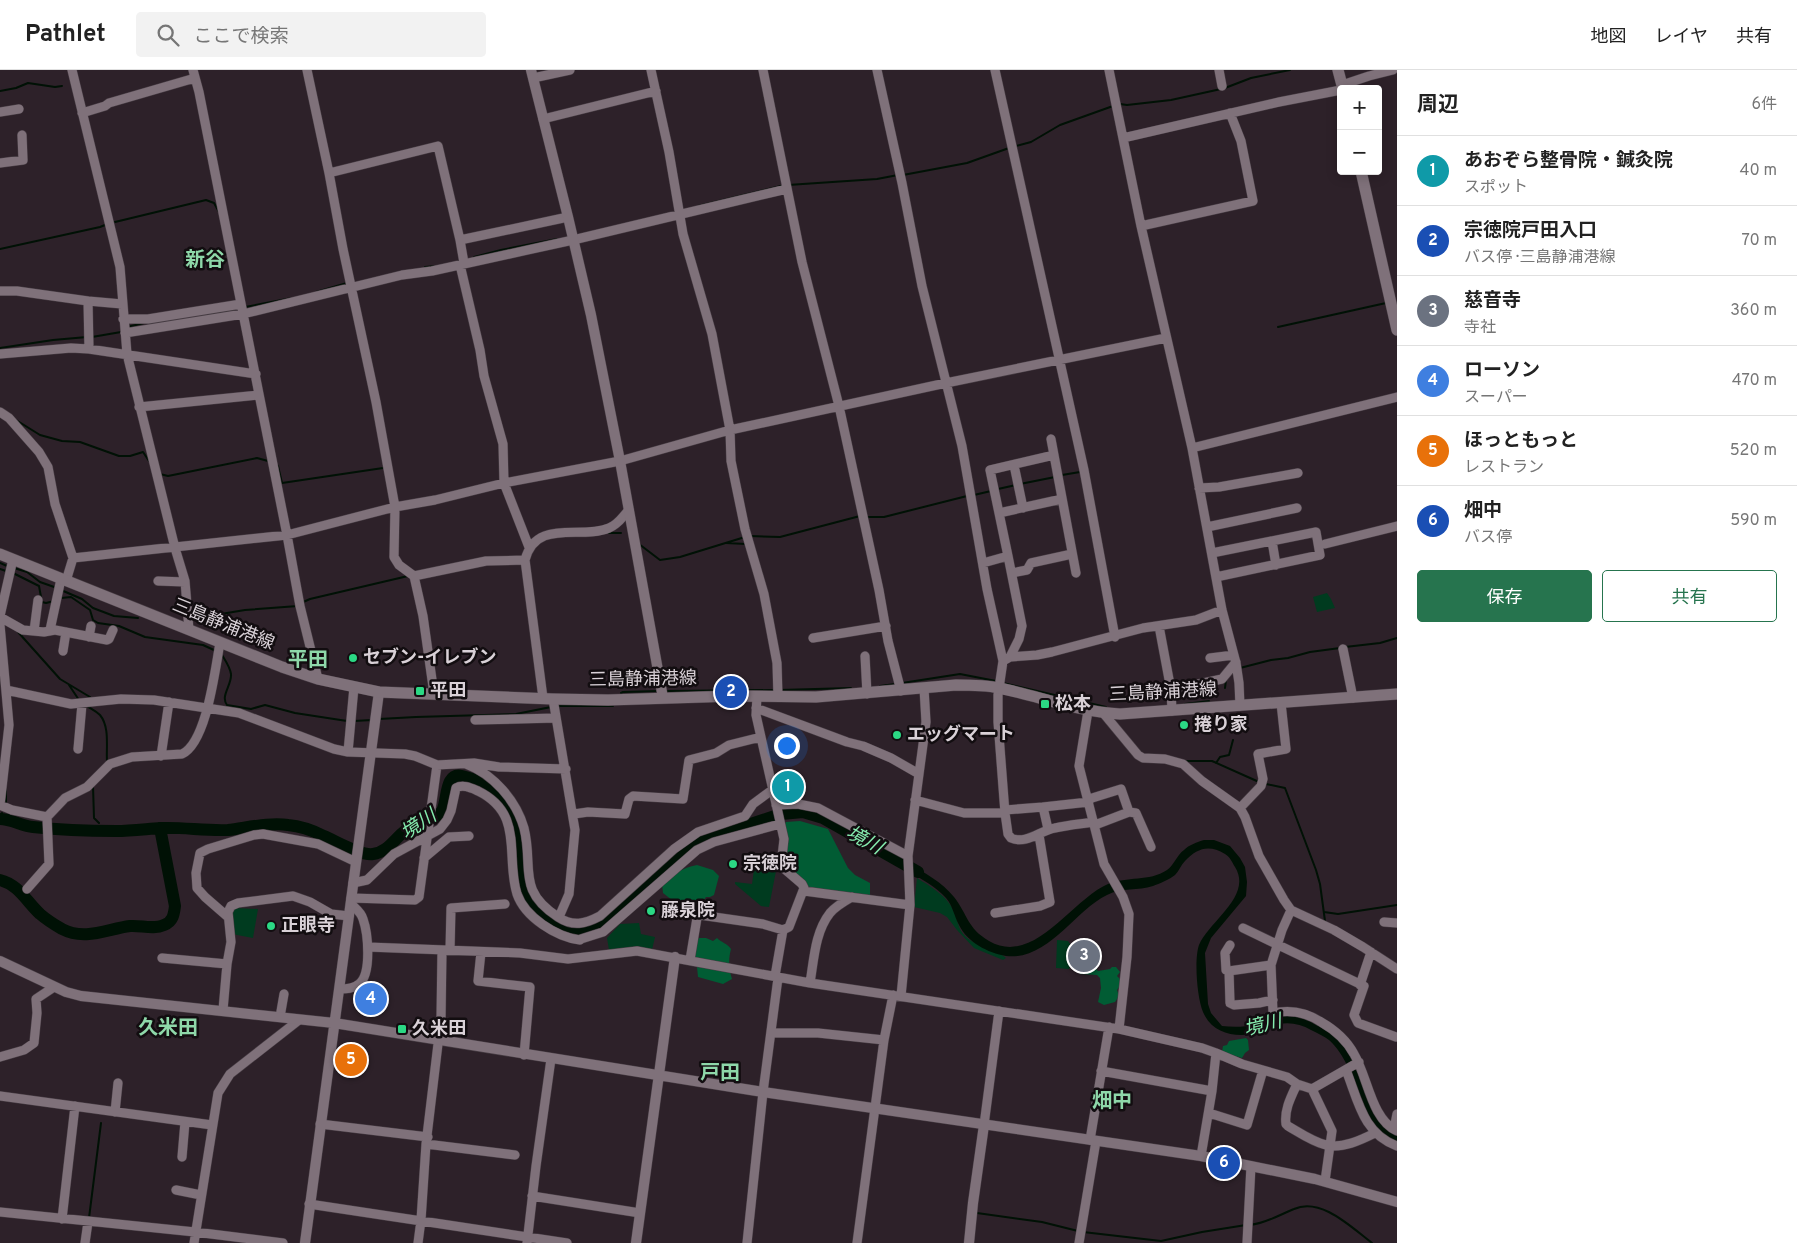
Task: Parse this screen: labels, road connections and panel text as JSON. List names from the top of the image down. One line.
{"streets":{"main road":["三島静浦港線"]},"districts":["新谷","平田","久米田","戸田","畑中"],"water":["境川"],"places":{"other":["セブン-イレブン","捲り家","エッグマート","宗徳院","藤泉院","正眼寺"],"transit":["平田","松本","久米田"]},"page":{"header":"Pathlet","search":"ここで検索","nav":["地図","レイヤ","共有"],"heading":["周辺","6件"],"map_buttons":["+","−"],"list":[{"mark":"1","name":"あおぞら整骨院・鍼灸院","note":"スポット","value":"40 m"},{"mark":"2","name":"宗徳院戸田入口","note":"バス停 · 三島静浦港線","value":"70 m"},{"mark":"3","name":"慈音寺","note":"寺社","value":"360 m"},{"mark":"4","name":"ローソン","note":"スーパー","value":"470 m"},{"mark":"5","name":"ほっともっと","note":"レストラン","value":"520 m"},{"mark":"6","name":"畑中","note":"バス停","value":"590 m"}],"buttons":["保存","共有"],"pins":["2","1","3","4","5","6"]}}
